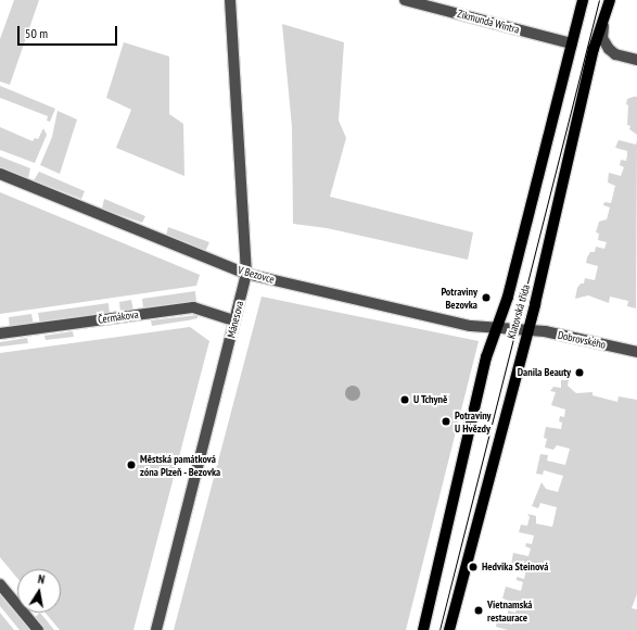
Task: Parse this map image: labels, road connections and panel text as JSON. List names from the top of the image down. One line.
{"streets":{"main road":["Klatovská třída"],"street":["Zikmunda Wintra","V Bezovce","Čermákova","Mánesova","Dobrovského"]},"crossings":[["Zikmunda Wintra","Klatovská třída"],["V Bezovce","Klatovská třída"],["V Bezovce","Mánesova"],["V Bezovce","Dobrovského"],["Klatovská třída","Dobrovského"],["Čermákova","Mánesova"]],"places":["Potraviny Bezovka","Danila Beauty","U Tchyně","Potraviny U Hvězdy","Městská památková zóna Plzeň - Bezovka","Hedvika Steinová","Vietnamská restaurace"],"scale_bar":"50 m","north":"top"}
